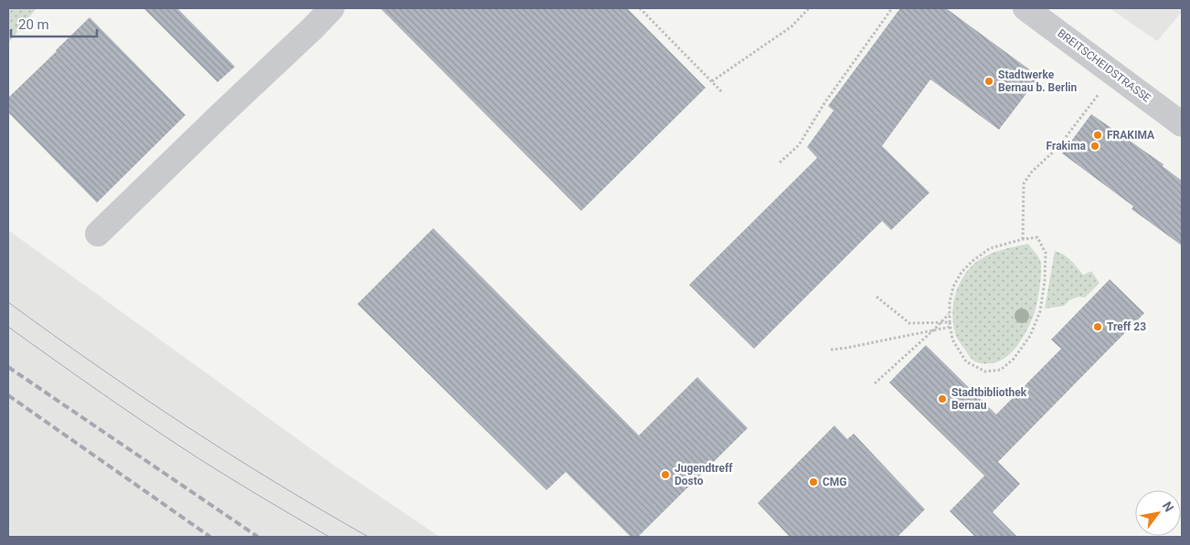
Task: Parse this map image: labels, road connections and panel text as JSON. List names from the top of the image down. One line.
{"streets":{"street":["BREITSCHEIDSTRASSE"]},"places":["Stadtwerke Bernau b. Berlin","FRAKIMA","Frakima","Treff 23","Stadtbibliothek Bernau","Jugendtreff Dosto","CMG"],"scale_bar":"20 m","north":"top right"}
